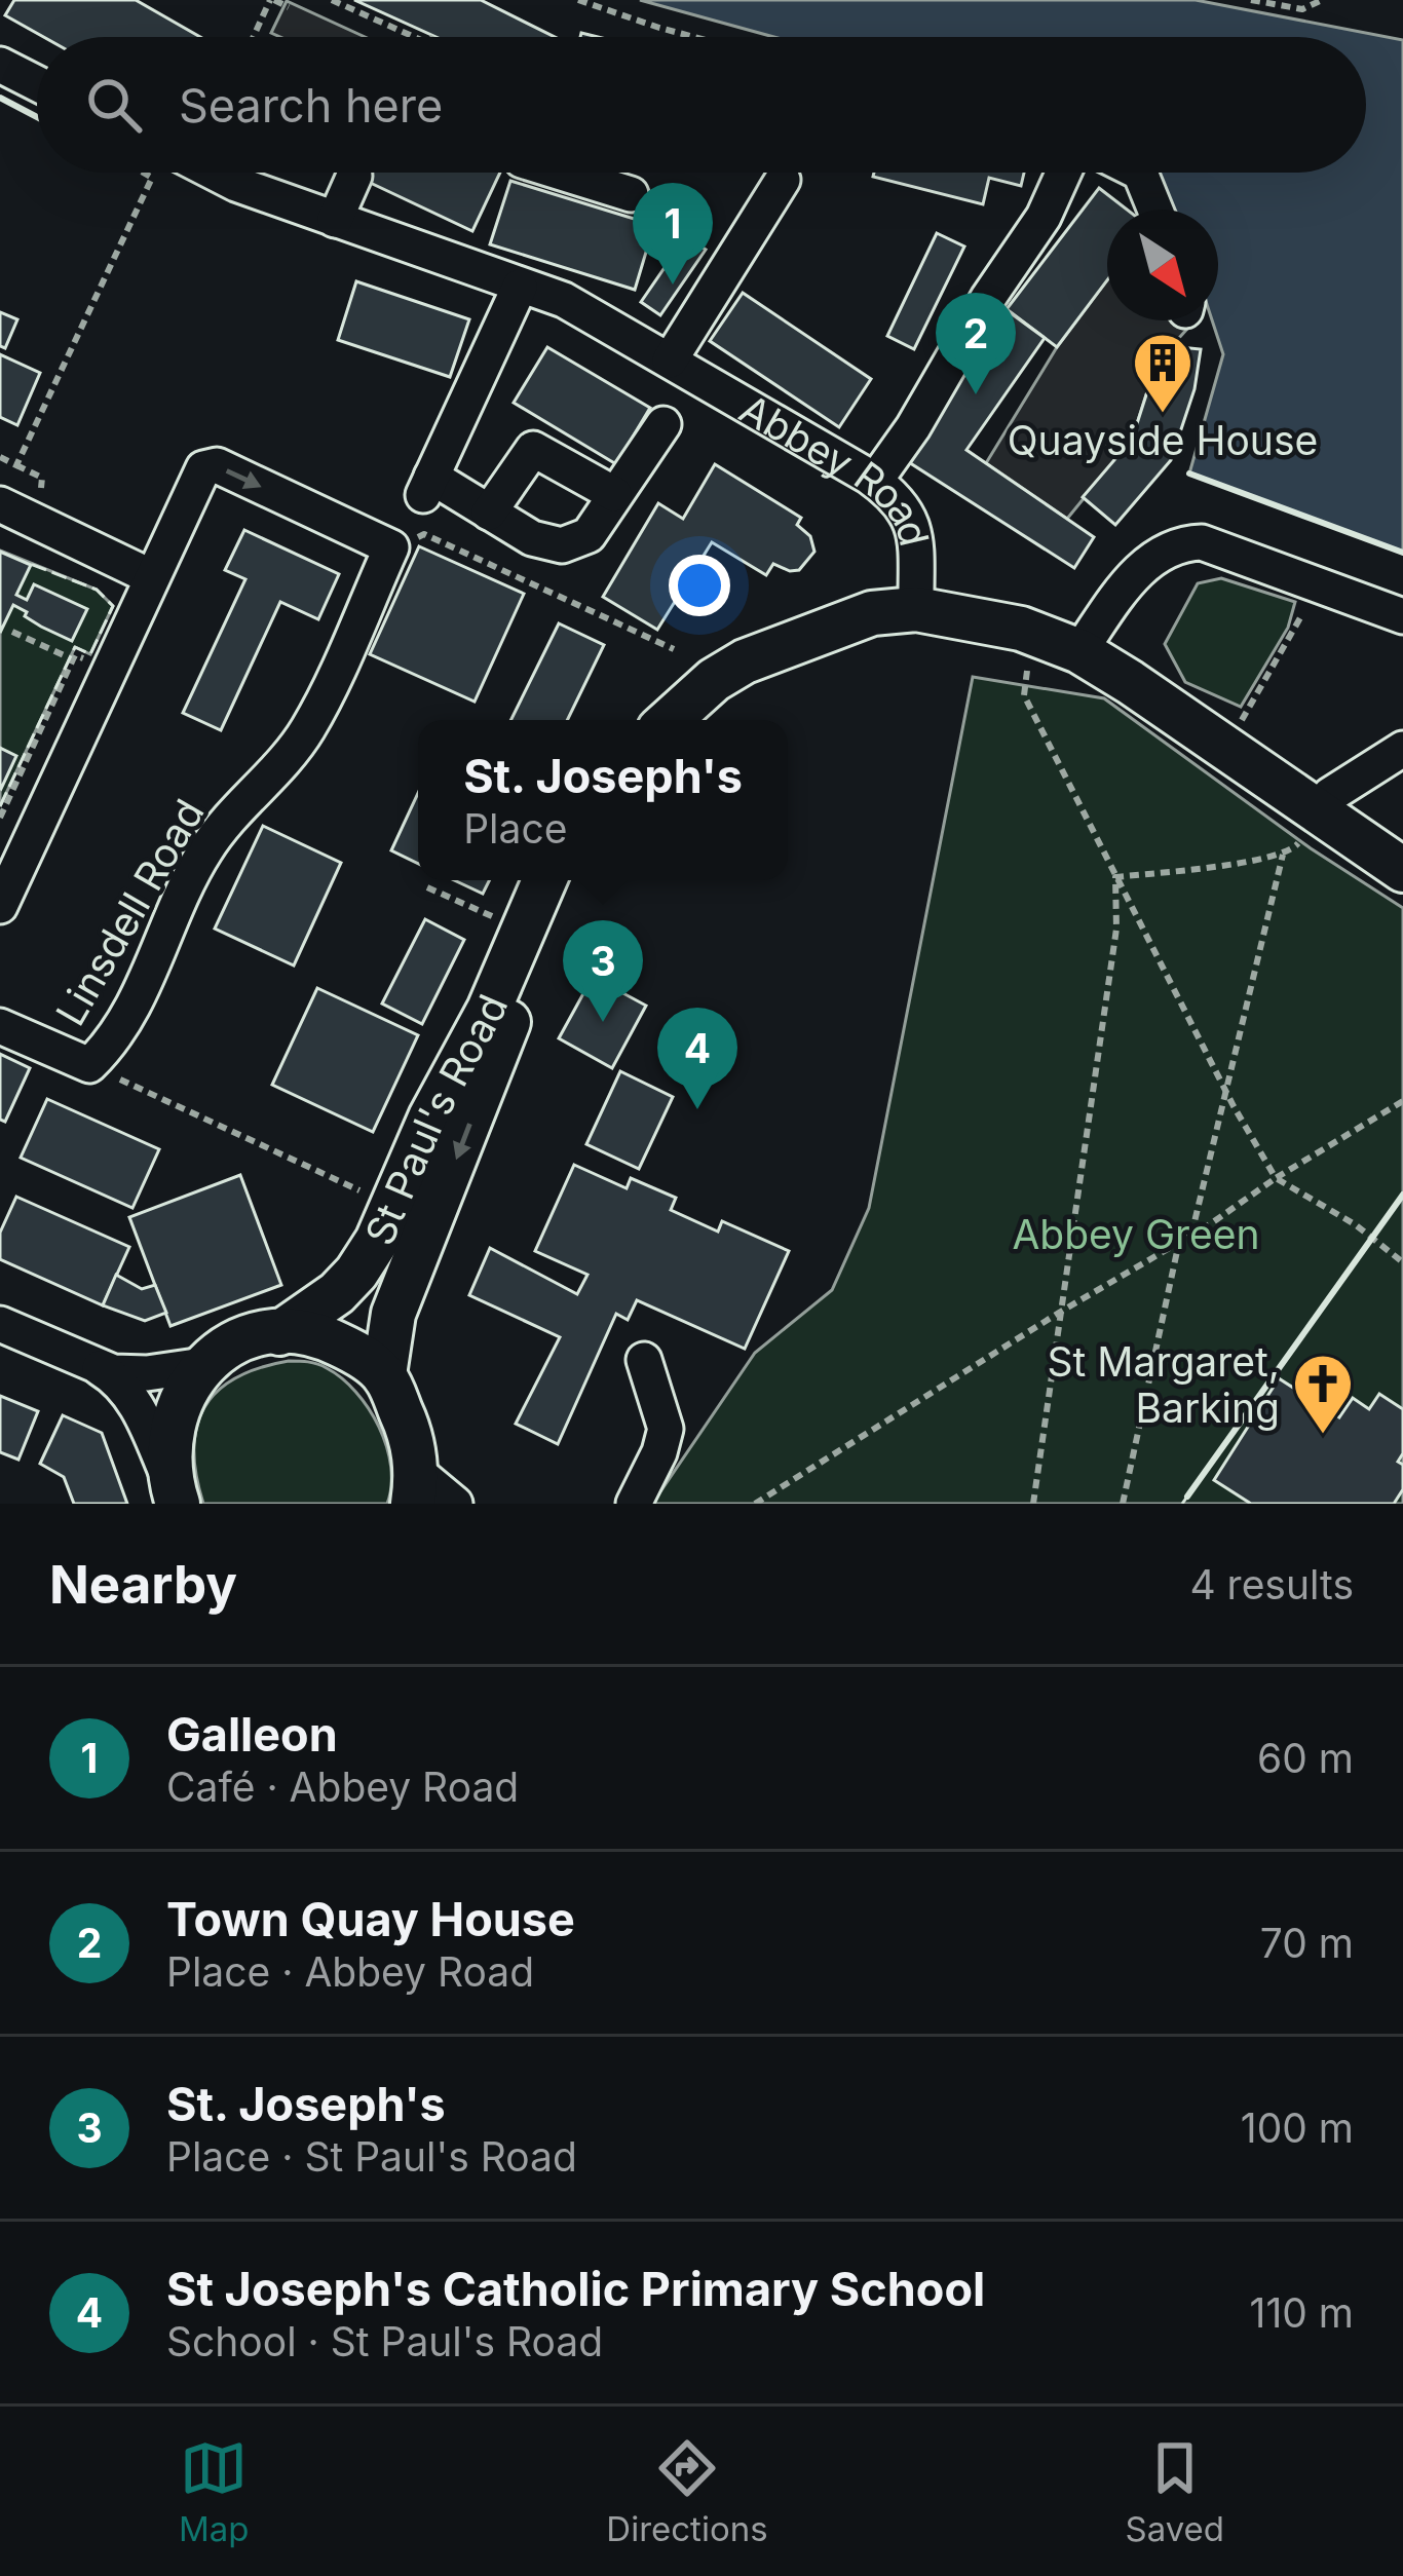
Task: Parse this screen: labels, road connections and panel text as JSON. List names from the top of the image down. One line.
{"streets":{"main road":["Abbey Road","St Paul's Road"],"street":["Linsdell Road"]},"parks":["Abbey Green"],"places":{"building":["Quayside House"],"church":["St Margaret, Barking"]},"north":"bottom right","page":{"search":"Search here","pins":["1","2","3","4"],"popup":["St. Joseph's","Place"],"heading":["Nearby","4 results"],"list":[{"mark":"1","name":"Galleon","note":"Café · Abbey Road","value":"60 m"},{"mark":"2","name":"Town Quay House","note":"Place · Abbey Road","value":"70 m"},{"mark":"3","name":"St. Joseph's","note":"Place · St Paul's Road","value":"100 m"},{"mark":"4","name":"St Joseph's Catholic Primary School","note":"School · St Paul's Road","value":"110 m"}],"nav":["Map","Directions","Saved"]}}
